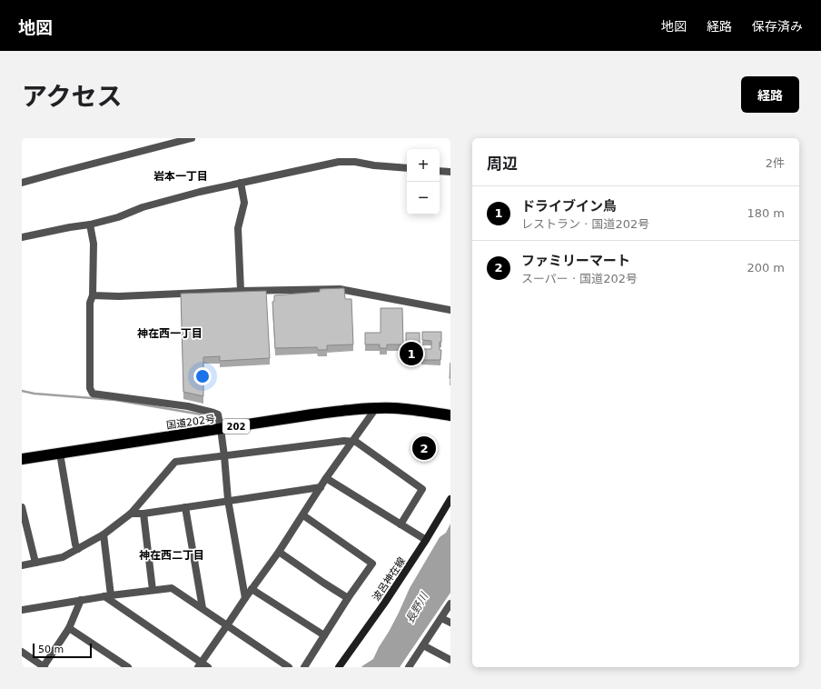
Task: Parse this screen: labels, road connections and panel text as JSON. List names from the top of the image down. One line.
{"streets":{"highway":["国道202号","202"],"main road":["波呂神在線"]},"districts":["岩本一丁目","神在西一丁目","神在西二丁目"],"water":["長野川"],"scale_bar":"50 m","page":{"header":"地図","nav":["地図","経路","保存済み"],"title":"アクセス","buttons":"経路","heading":["周辺","2件"],"map_buttons":["+","−"],"list":[{"mark":"1","name":"ドライブイン鳥","note":"レストラン · 国道202号","value":"180 m"},{"mark":"2","name":"ファミリーマート","note":"スーパー · 国道202号","value":"200 m"}],"pins":["1","2"],"scale":"50 m"}}
